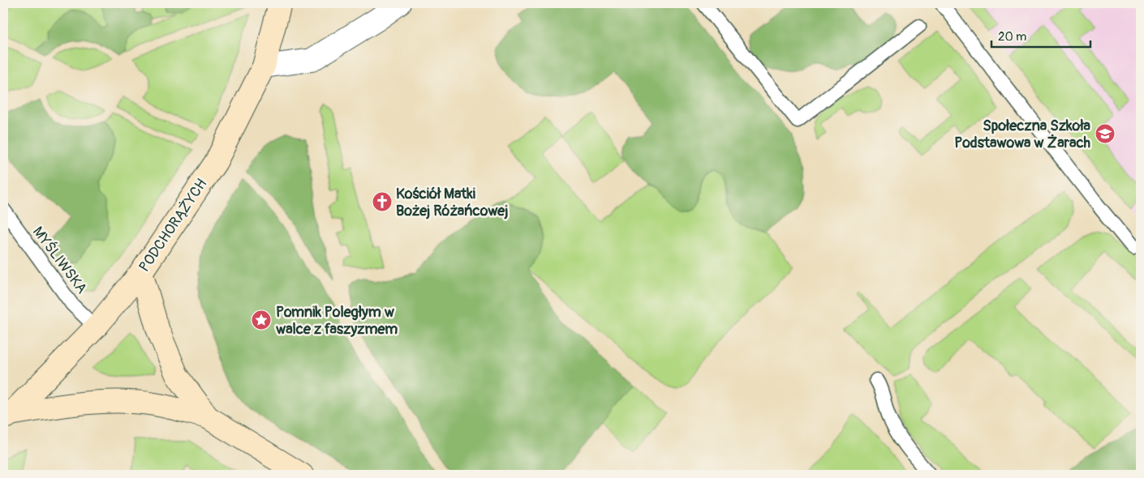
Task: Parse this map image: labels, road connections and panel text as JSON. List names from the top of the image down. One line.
{"streets":{"street":["PODCHORĄŻYCH"],"lane":["MYŚLIWSKA"]},"crossings":[["PODCHORĄŻYCH","MYŚLIWSKA"]],"places":{"school or university":["Społeczna Szkoła Podstawowa w Żarach"],"church":["Kościół Matki Bożej Różańcowej"],"place":["Pomnik Poległym w walce z faszyzmem"]},"scale_bar":"20 m"}
